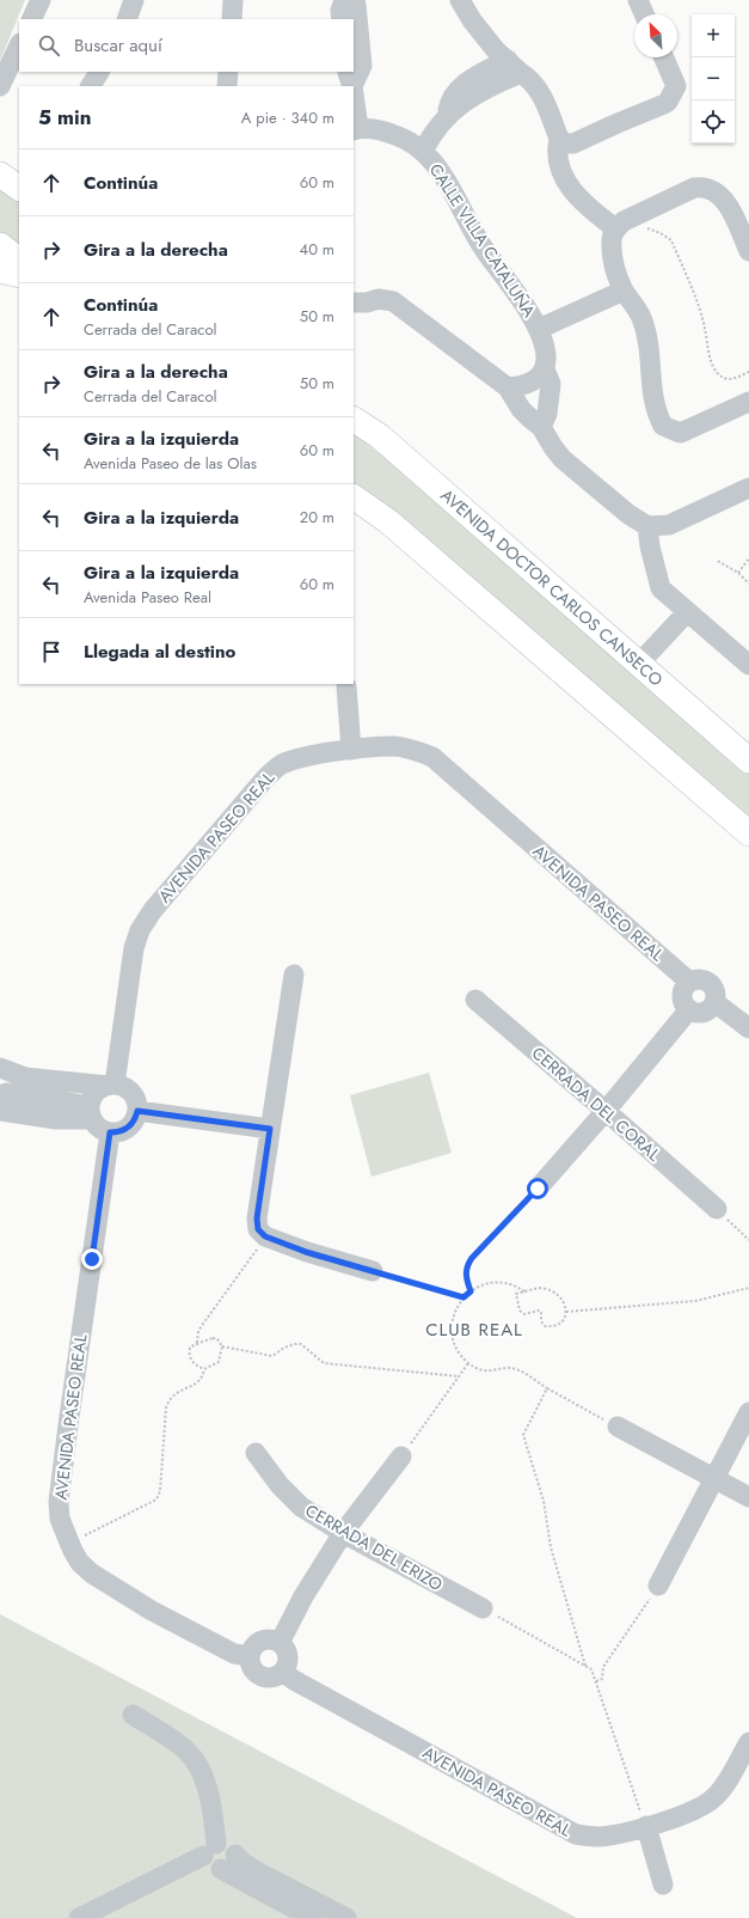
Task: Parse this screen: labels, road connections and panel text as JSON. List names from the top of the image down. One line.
{"streets":{"main road":["AVENIDA DOCTOR CARLOS CANSECO"],"street":["CALLE VILLA CATALUÑA","AVENIDA PASEO REAL","CERRADA DEL CORAL","CERRADA DEL ERIZO"]},"districts":["CLUB REAL"],"north":"top left","page":{"map_buttons":["+","−"],"search":"Buscar aquí","heading":["5 min","A pie · 340 m"],"list":[["Continúa","60 m"],["Gira a la derecha","40 m"],["Continúa","Cerrada del Caracol","50 m"],["Gira a la derecha","Cerrada del Caracol","50 m"],["Gira a la izquierda","Avenida Paseo de las Olas","60 m"],["Gira a la izquierda","20 m"],["Gira a la izquierda","Avenida Paseo Real","60 m"],"Llegada al destino"]}}
